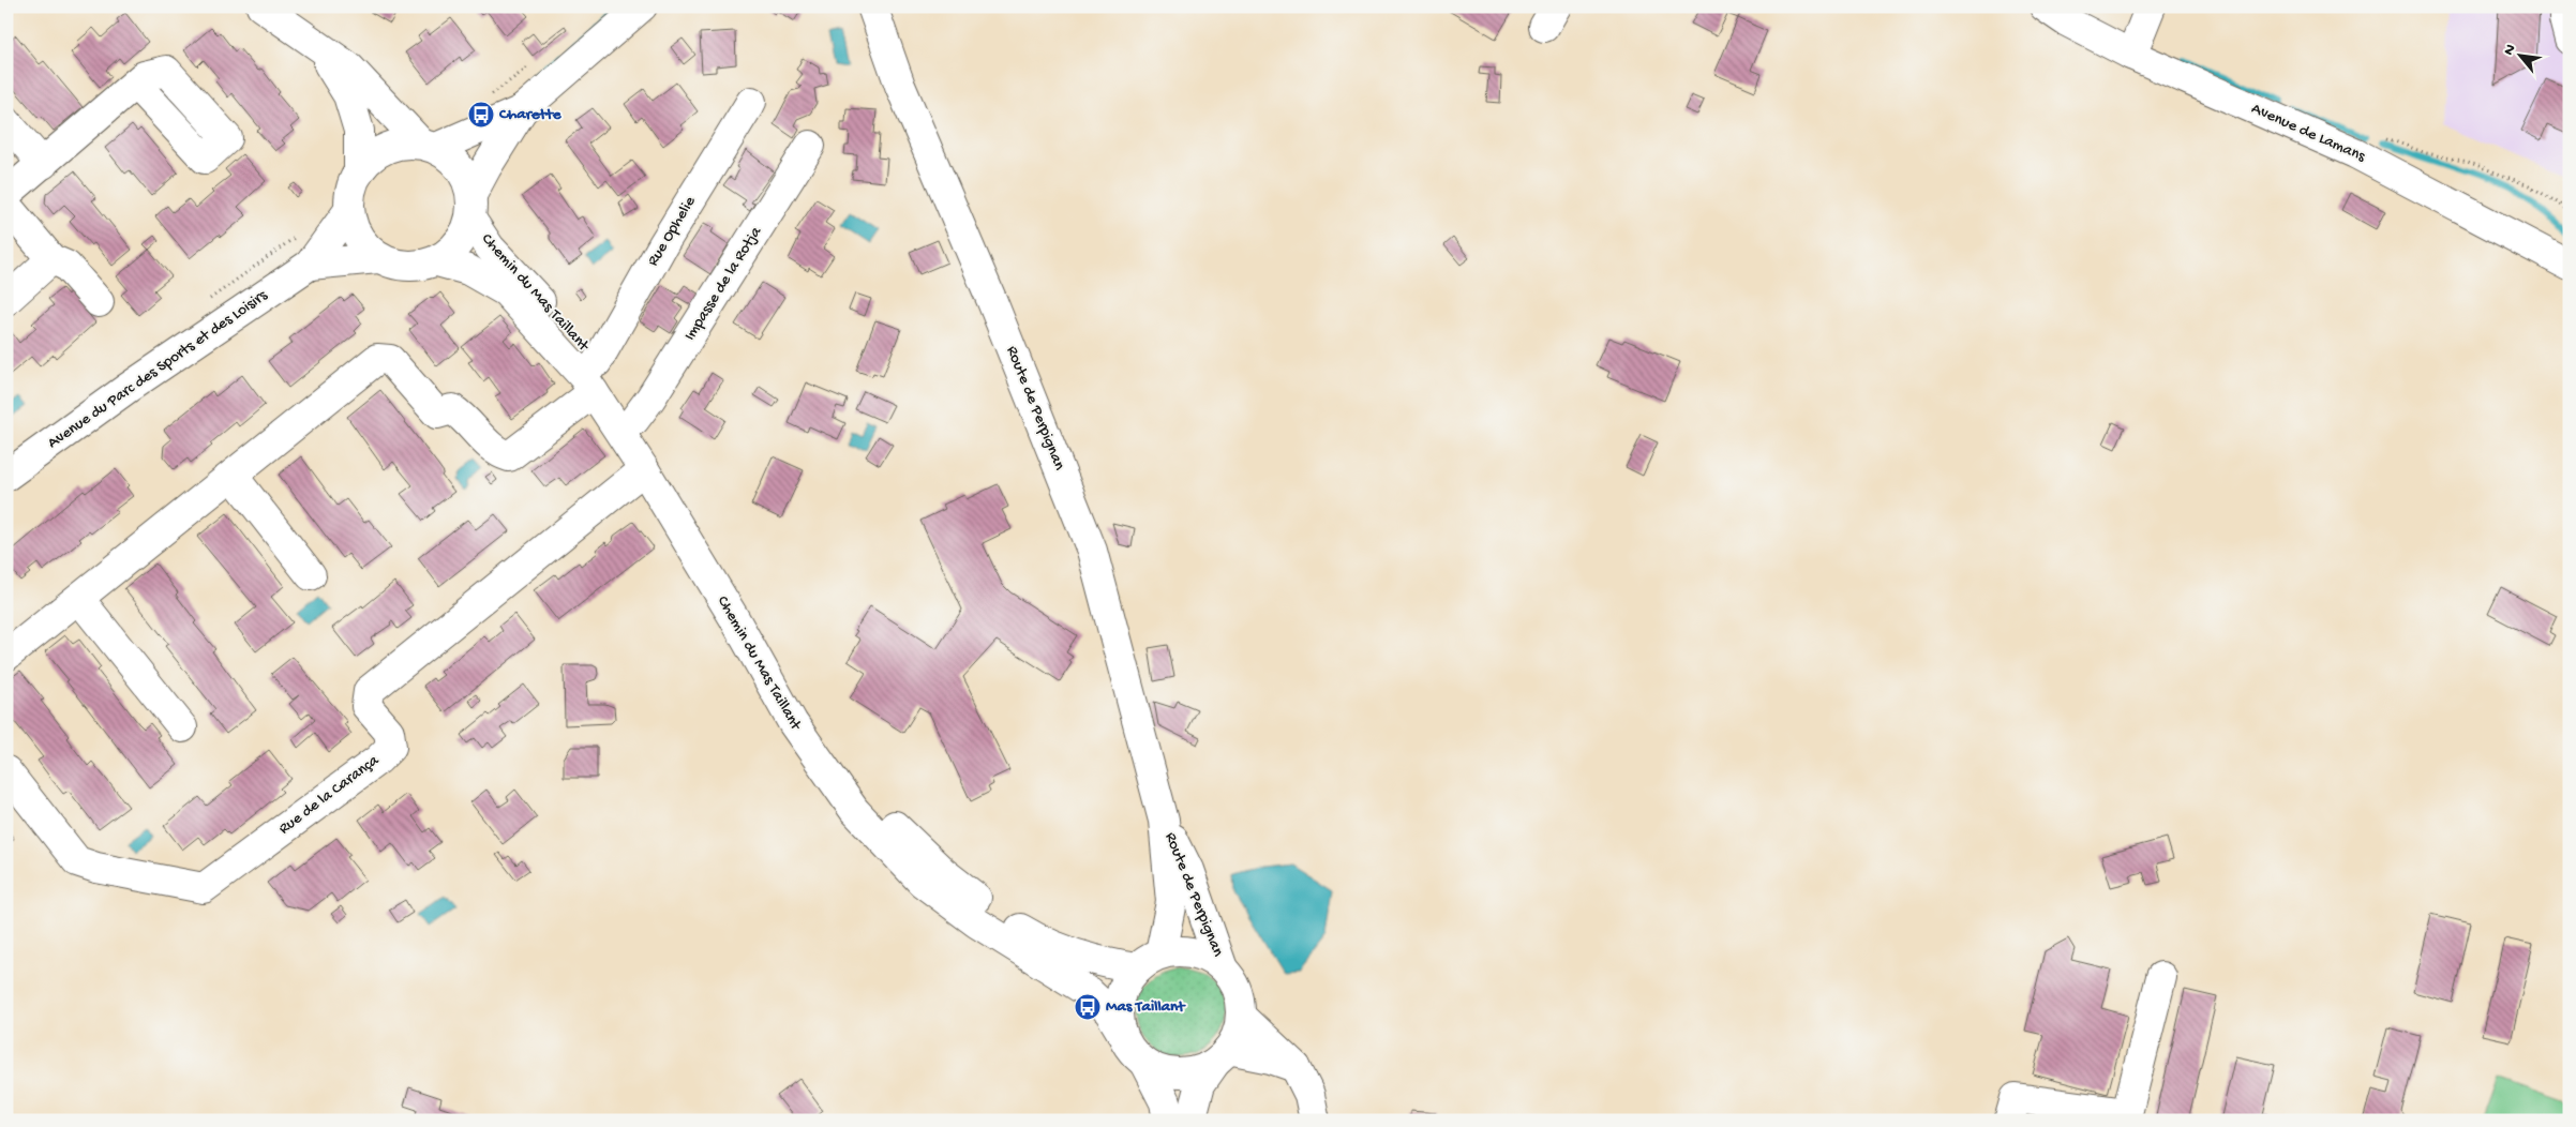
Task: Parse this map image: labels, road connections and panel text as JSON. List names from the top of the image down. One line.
{"streets":{"main road":["Avenue de Lamans","Rue Ophelie","Impasse de la Rotja","Chemin du Mas Taillant","Avenue du Parc des Sports et des Loisirs","Route de Perpignan","Rue de la Carança"]},"crossings":[["Rue Ophelie","Chemin du Mas Taillant"],["Impasse de la Rotja","Chemin du Mas Taillant"],["Chemin du Mas Taillant","Avenue du Parc des Sports et des Loisirs"],["Chemin du Mas Taillant","Route de Perpignan"],["Chemin du Mas Taillant","Rue de la Carança"]],"places":{"bus stop":["Charette","Mas Taillant"]},"north":"top left"}
